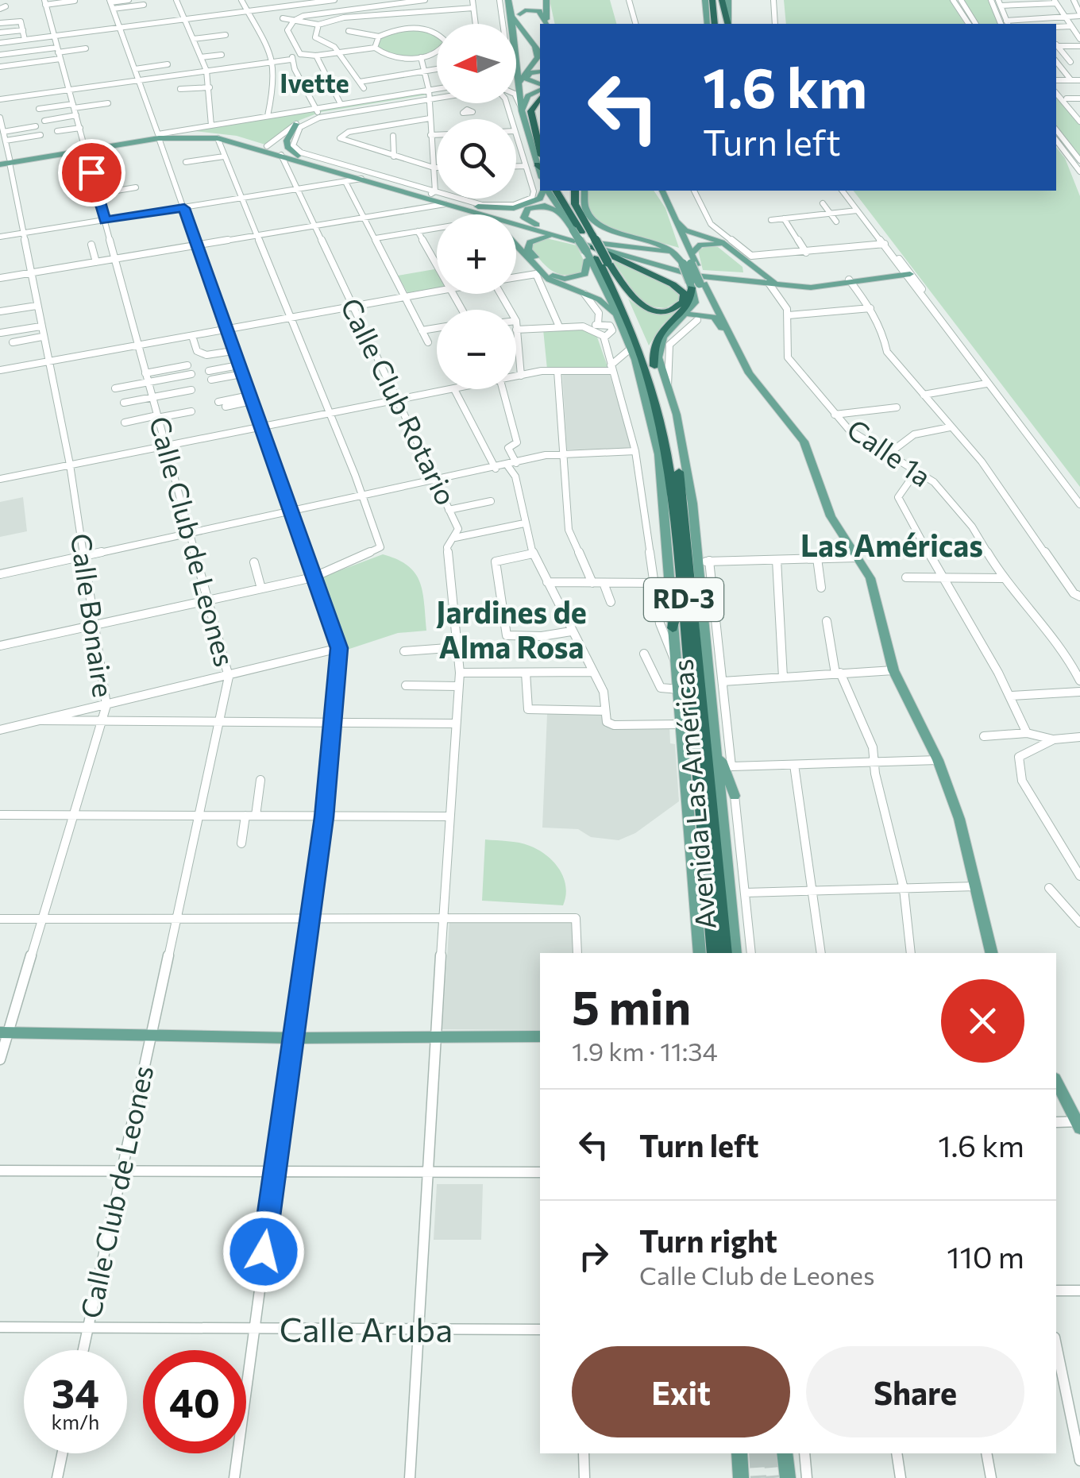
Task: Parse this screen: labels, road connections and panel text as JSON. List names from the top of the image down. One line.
{"streets":{"highway":["RD-3"],"main road":["Avenida Las Américas"],"street":["Calle Club Rotario","Calle 1a","Calle Club de Leones","Calle Bonaire","Calle Aruba"]},"crossings":[["Calle Club Rotario","Calle Aruba"],["Calle Club de Leones","Calle Aruba"],["RD-3","Avenida Las Américas"]],"districts":["Ivette","Las Américas","Jardines de Alma Rosa"],"north":"left","page":{"map_buttons":["+","−"],"turn":["1.6 km","Turn left"],"heading":["5 min","1.9 km · 11:34"],"list":[{"name":"Turn left","value":"1.6 km"},{"name":"Turn right","note":"Calle Club de Leones","value":"110 m"}],"buttons":["Exit","Share"],"speed":"34 km/h","limit":"40"}}
